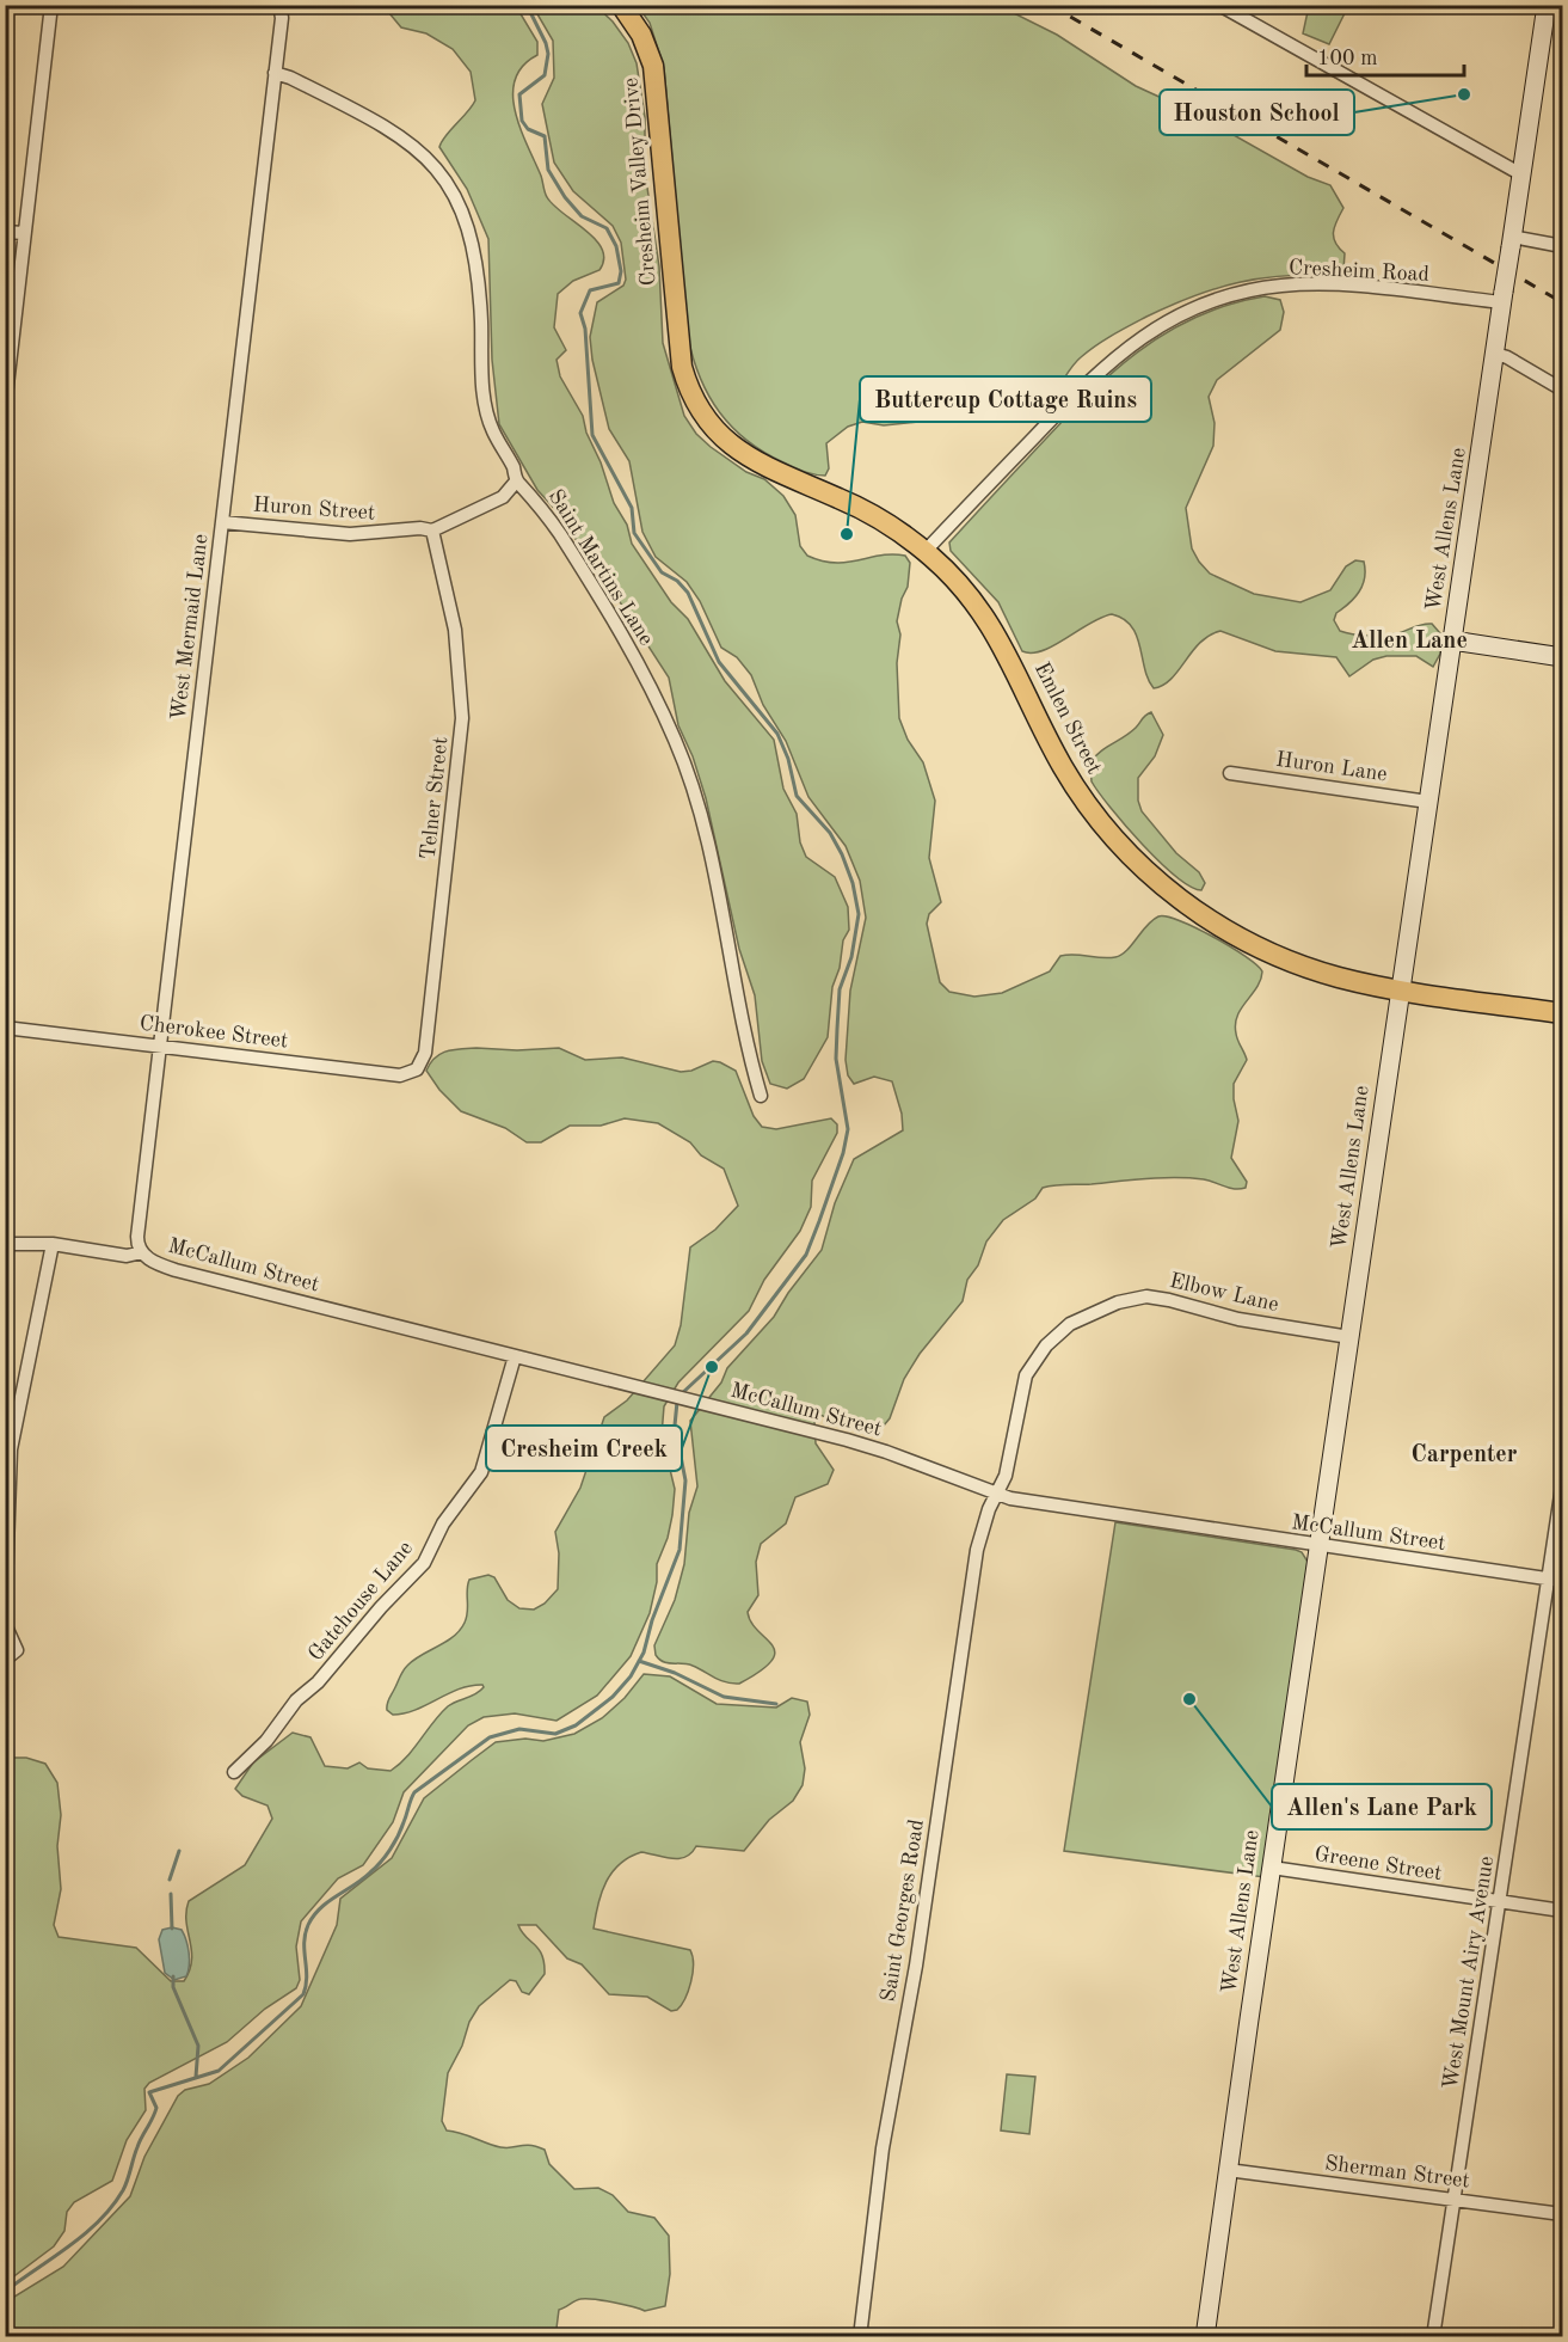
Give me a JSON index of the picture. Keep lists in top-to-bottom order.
{
  "streets": {
    "main road": ["Cresheim Valley Drive", "Emlen Street"],
    "street": [
      "Cresheim Road",
      "Huron Street",
      "West Allens Lane",
      "Saint Martins Lane",
      "West Mermaid Lane",
      "Huron Lane",
      "Telner Street",
      "Cherokee Street",
      "McCallum Street",
      "Elbow Lane",
      "Gatehouse Lane",
      "Greene Street",
      "Saint Georges Road",
      "West Mount Airy Avenue",
      "Sherman Street"
    ]
  },
  "crossings": [
    ["Cresheim Valley Drive", "Emlen Street"],
    ["Cresheim Road", "West Allens Lane"],
    ["Cresheim Road", "Emlen Street"],
    ["Huron Street", "Saint Martins Lane"],
    ["Huron Street", "West Mermaid Lane"],
    ["Huron Street", "Telner Street"],
    ["West Allens Lane", "Emlen Street"],
    ["West Allens Lane", "Huron Lane"],
    ["West Allens Lane", "McCallum Street"],
    ["West Allens Lane", "Elbow Lane"],
    ["West Allens Lane", "Greene Street"],
    ["West Allens Lane", "Sherman Street"],
    ["Saint Martins Lane", "West Mermaid Lane"],
    ["West Mermaid Lane", "Cherokee Street"],
    ["West Mermaid Lane", "McCallum Street"],
    ["Telner Street", "Cherokee Street"],
    ["McCallum Street", "Elbow Lane"],
    ["McCallum Street", "Gatehouse Lane"],
    ["McCallum Street", "Saint Georges Road"],
    ["McCallum Street", "West Mount Airy Avenue"],
    ["Elbow Lane", "Saint Georges Road"],
    ["Greene Street", "West Mount Airy Avenue"],
    ["West Mount Airy Avenue", "Sherman Street"]
  ],
  "districts": ["Allen Lane", "Carpenter"],
  "places": [
    "Houston School",
    "Buttercup Cottage Ruins",
    "Cresheim Creek",
    "Allen's Lane Park"
  ],
  "scale_bar": "100 m"
}
